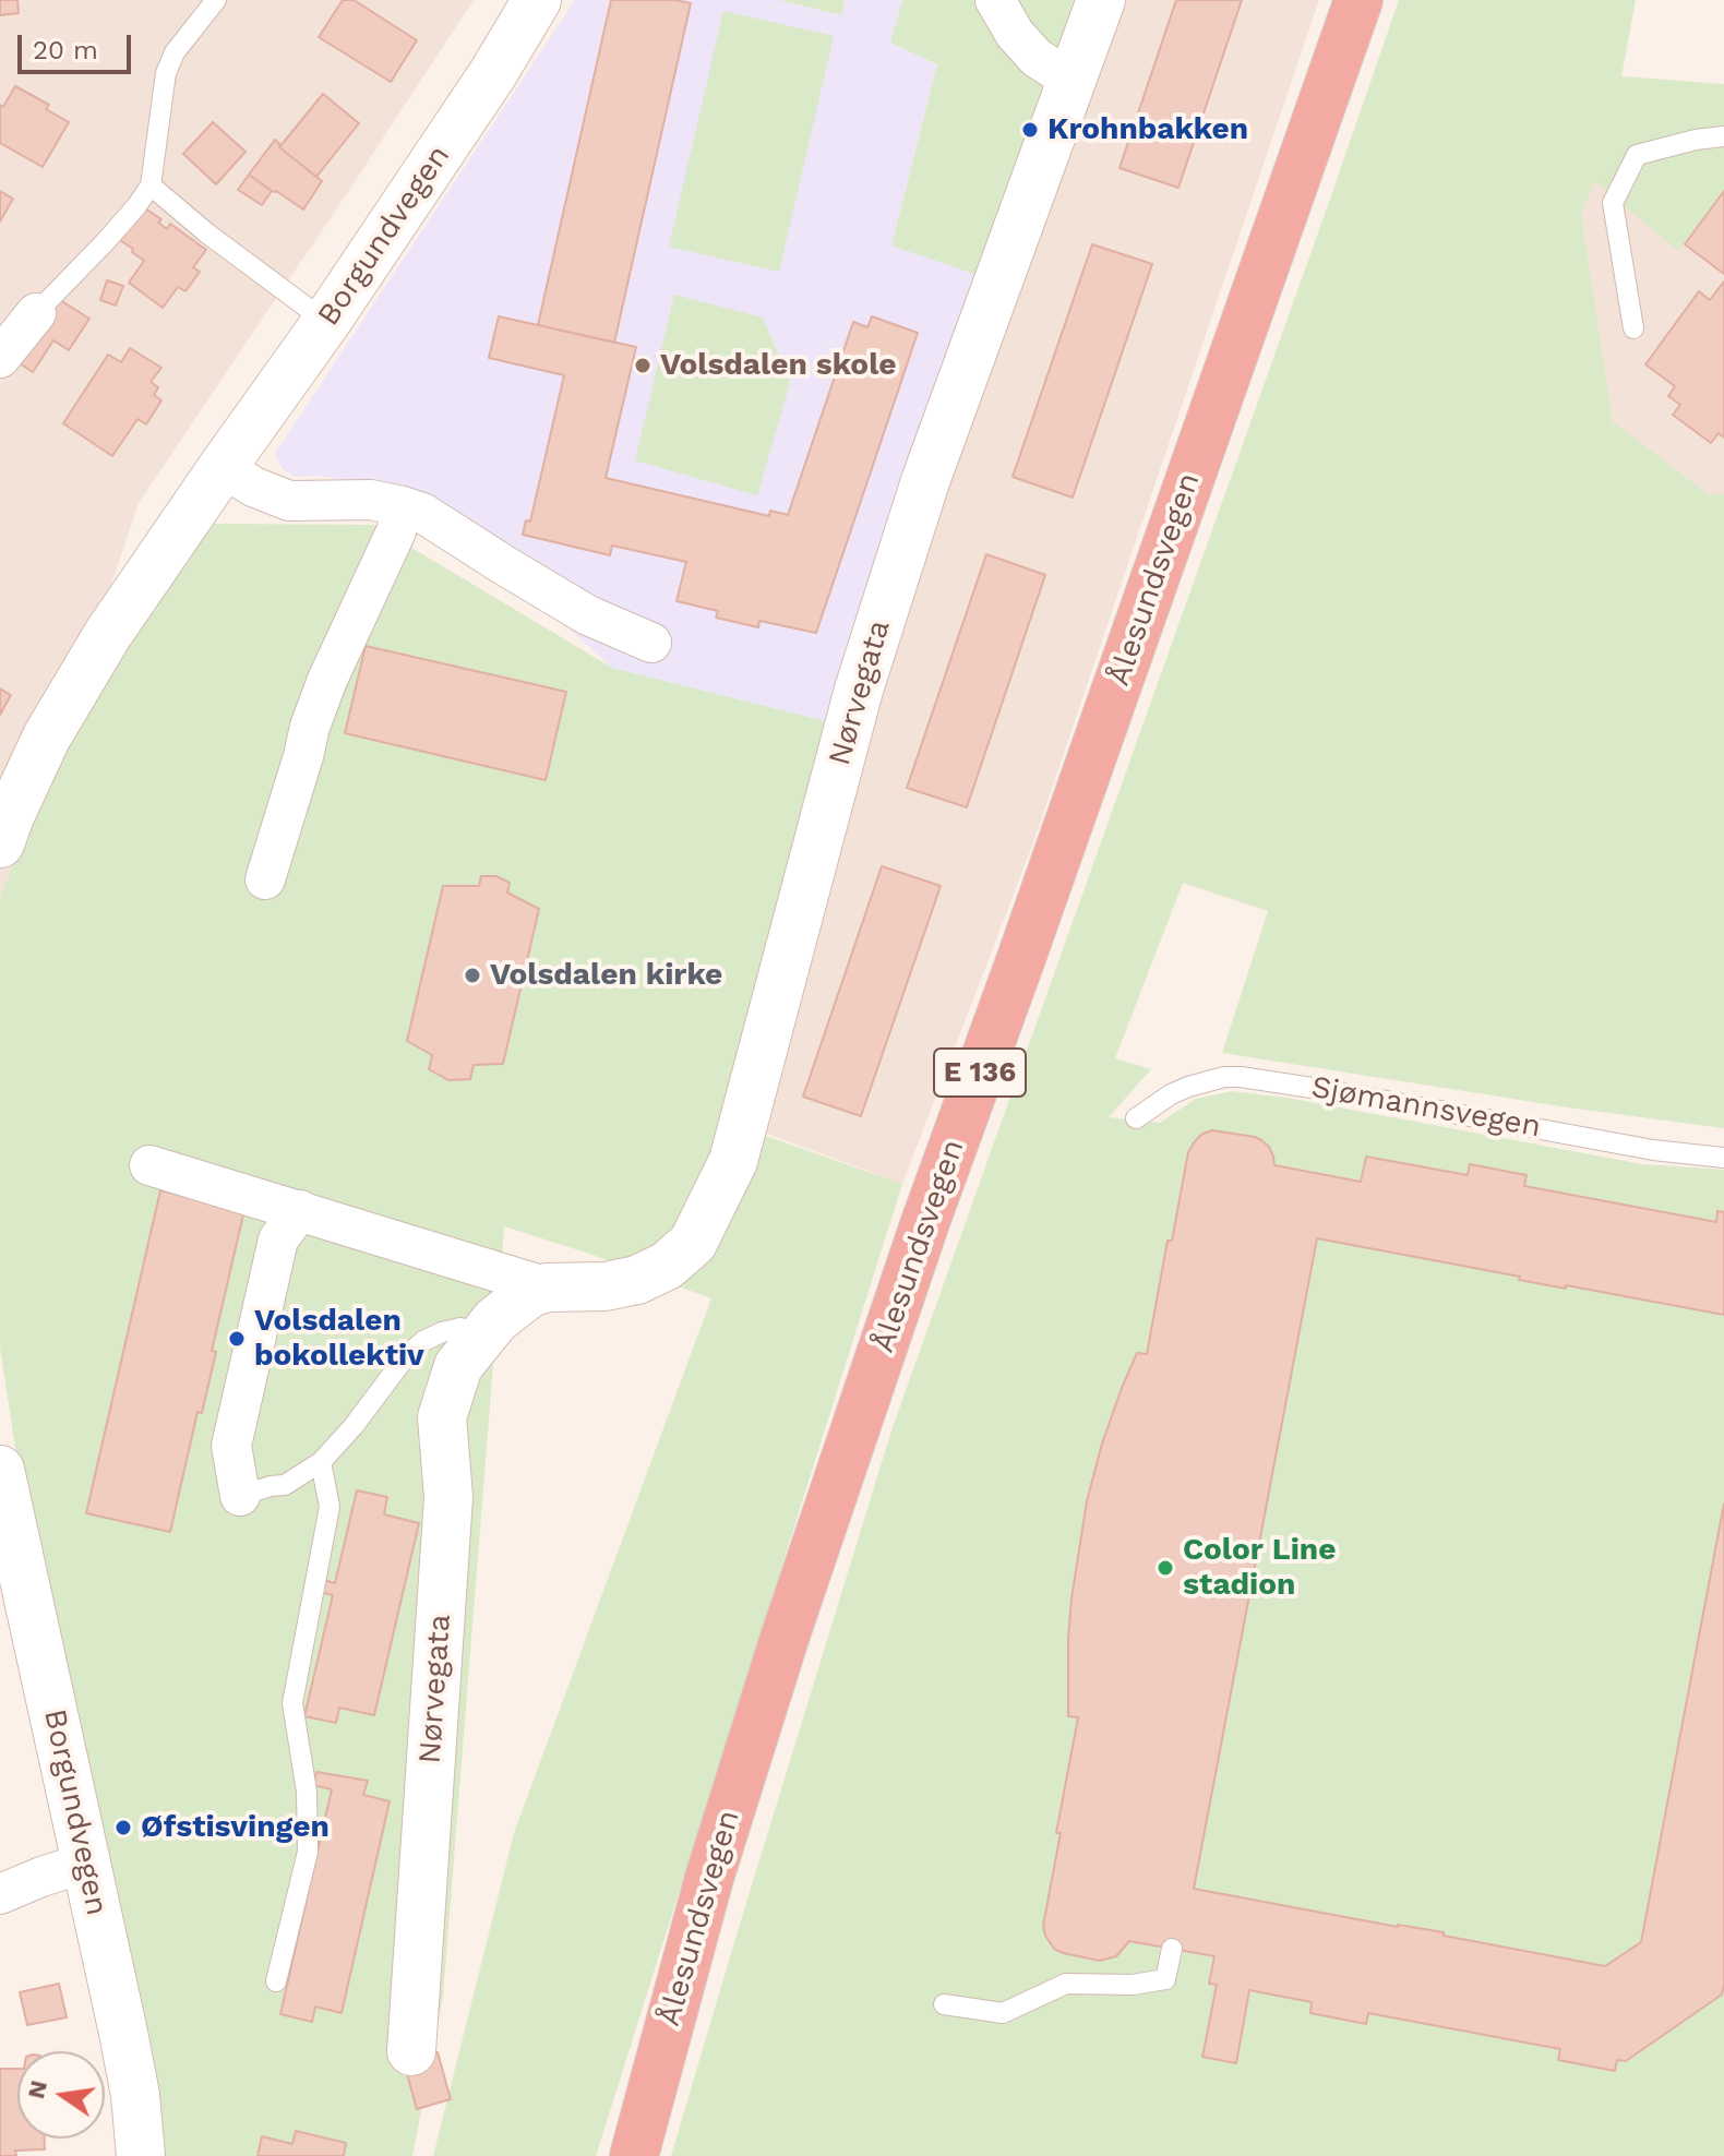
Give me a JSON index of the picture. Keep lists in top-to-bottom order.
{
  "streets": {
    "highway": ["Ålesundsvegen", "E 136"],
    "street": ["Borgundvegen", "Nørvegata"],
    "lane": ["Sjømannsvegen"]
  },
  "places": [
    "Krohnbakken",
    "Volsdalen skole",
    "Volsdalen kirke",
    "Volsdalen bokollektiv",
    "Color Line stadion",
    "Øfstisvingen"
  ],
  "scale_bar": "20 m",
  "north": "left"
}
